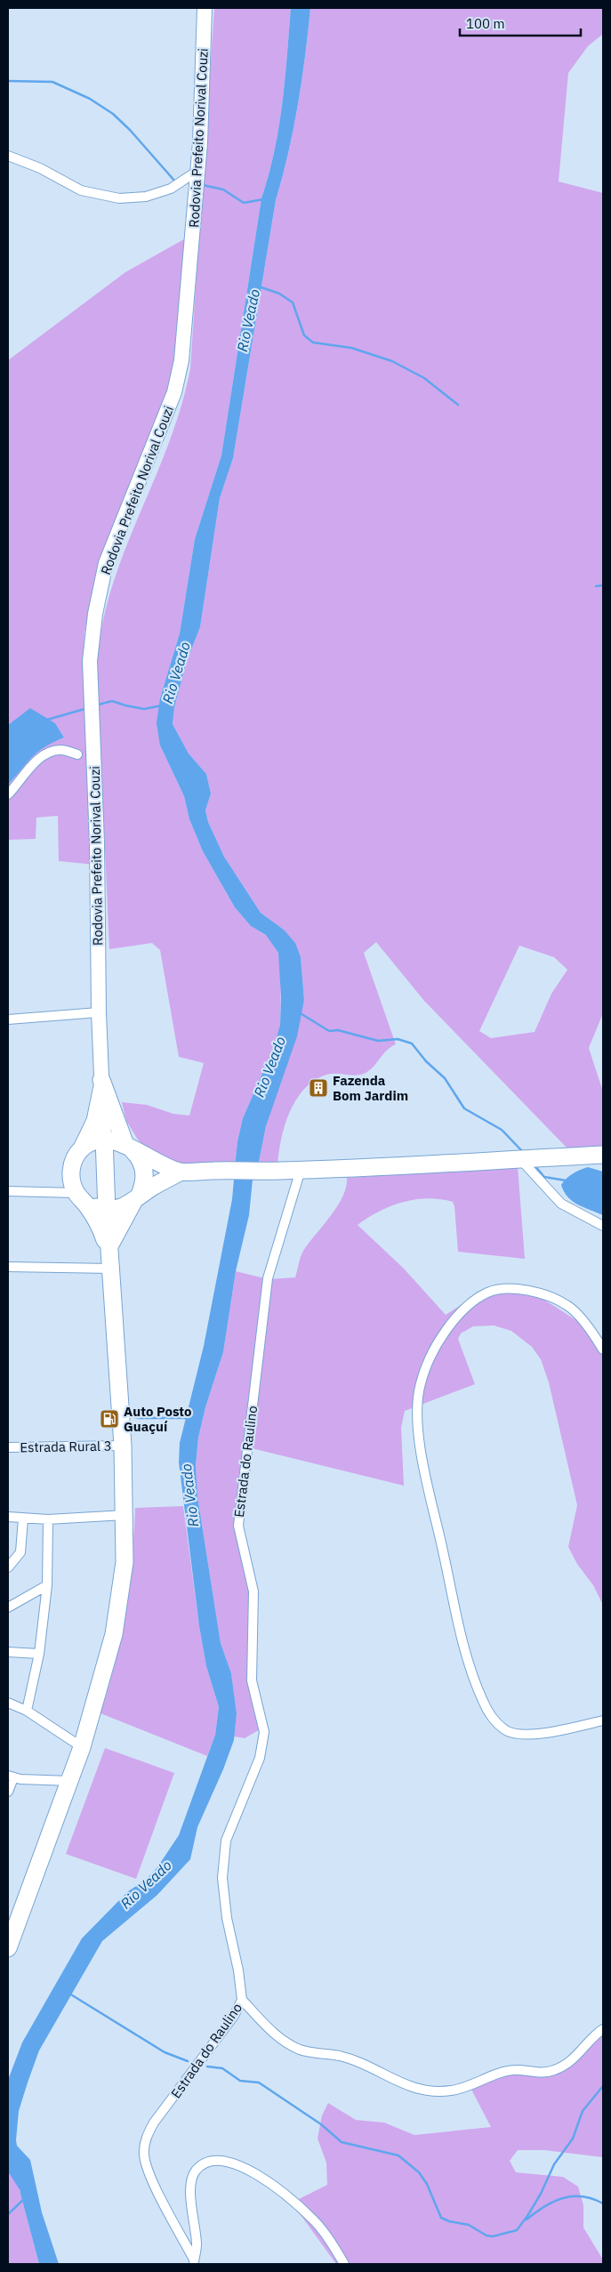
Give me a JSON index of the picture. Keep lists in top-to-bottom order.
{
  "streets": {
    "main road": ["Rodovia Prefeito Norival Couzi"],
    "street": ["Estrada Rural 3", "Estrada do Raulino"]
  },
  "water": ["Rio Veado"],
  "places": {
    "building": ["Fazenda Bom Jardim"],
    "fuel station": ["Auto Posto Guaçuí"]
  },
  "scale_bar": "100 m"
}
